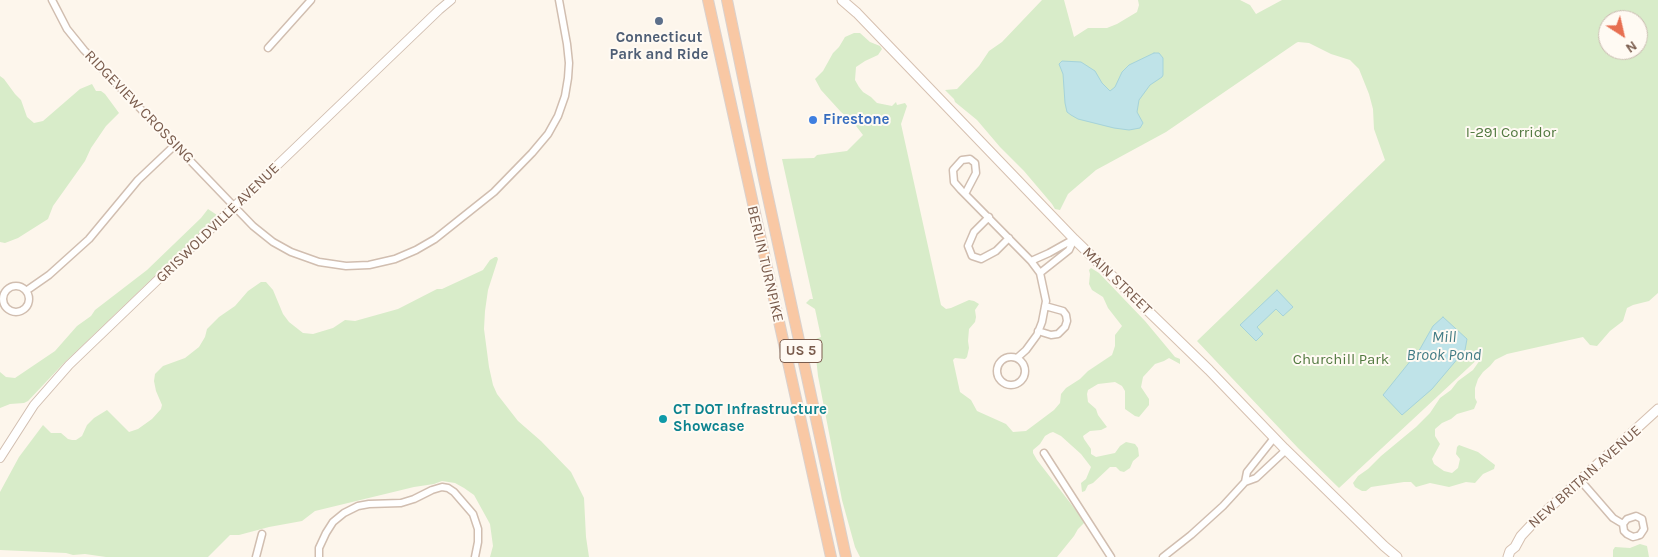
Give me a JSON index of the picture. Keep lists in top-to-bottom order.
{
  "streets": {
    "highway": ["BERLIN TURNPIKE", "US 5"],
    "main road": ["MAIN STREET", "NEW BRITAIN AVENUE"],
    "street": ["RIDGEVIEW CROSSING", "GRISWOLDVILLE AVENUE"]
  },
  "crossings": [
    ["RIDGEVIEW CROSSING", "GRISWOLDVILLE AVENUE"]
  ],
  "water": ["Mill Brook Pond"],
  "parks": ["I-291 Corridor", "Churchill Park"],
  "places": ["Connecticut Park and Ride", "Firestone", "CT DOT Infrastructure Showcase"],
  "north": "bottom right"
}
